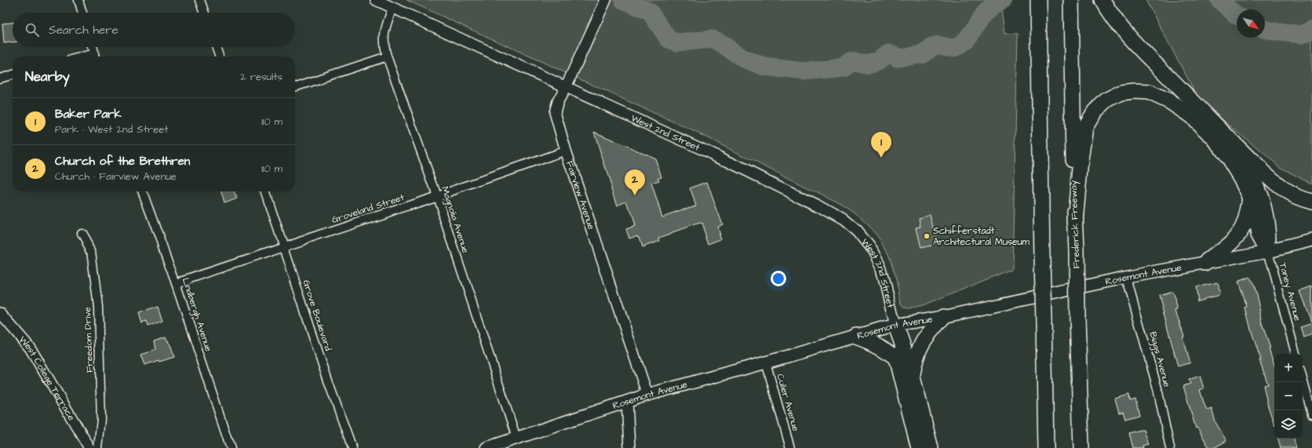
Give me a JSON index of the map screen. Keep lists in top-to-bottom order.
{
  "streets": {
    "highway": ["Frederick Freeway"],
    "main road": ["Rosemont Avenue"],
    "street": [
      "West 2nd Street",
      "Fairview Avenue",
      "Groveland Street",
      "Magnolia Avenue",
      "Taney Avenue",
      "Lindbergh Avenue",
      "Grove Boulevard",
      "Freedom Drive",
      "Biggs Avenue",
      "West College Terrace",
      "Culler Avenue"
    ]
  },
  "crossings": [
    ["West 2nd Street", "Fairview Avenue"],
    ["West 2nd Street", "Magnolia Avenue"],
    ["West 2nd Street", "Rosemont Avenue"],
    ["Fairview Avenue", "Groveland Street"],
    ["Fairview Avenue", "Rosemont Avenue"],
    ["Groveland Street", "Magnolia Avenue"],
    ["Groveland Street", "Lindbergh Avenue"],
    ["Groveland Street", "Grove Boulevard"],
    ["Magnolia Avenue", "Rosemont Avenue"],
    ["Rosemont Avenue", "Taney Avenue"],
    ["Rosemont Avenue", "Biggs Avenue"],
    ["Rosemont Avenue", "Culler Avenue"]
  ],
  "places": ["Schifferstadt Architectural Museum"],
  "north": "bottom right",
  "page": {
    "search": "Search here",
    "heading": ["Nearby", "2 results"],
    "list": [
      {
        "mark": "1",
        "name": "Baker Park",
        "note": "Park · West 2nd Street",
        "value": "110 m"
      },
      {
        "mark": "2",
        "name": "Church of the Brethren",
        "note": "Church · Fairview Avenue",
        "value": "110 m"
      }
    ],
    "pins": ["1", "2"],
    "map_buttons": ["+", "−"]
  }
}
